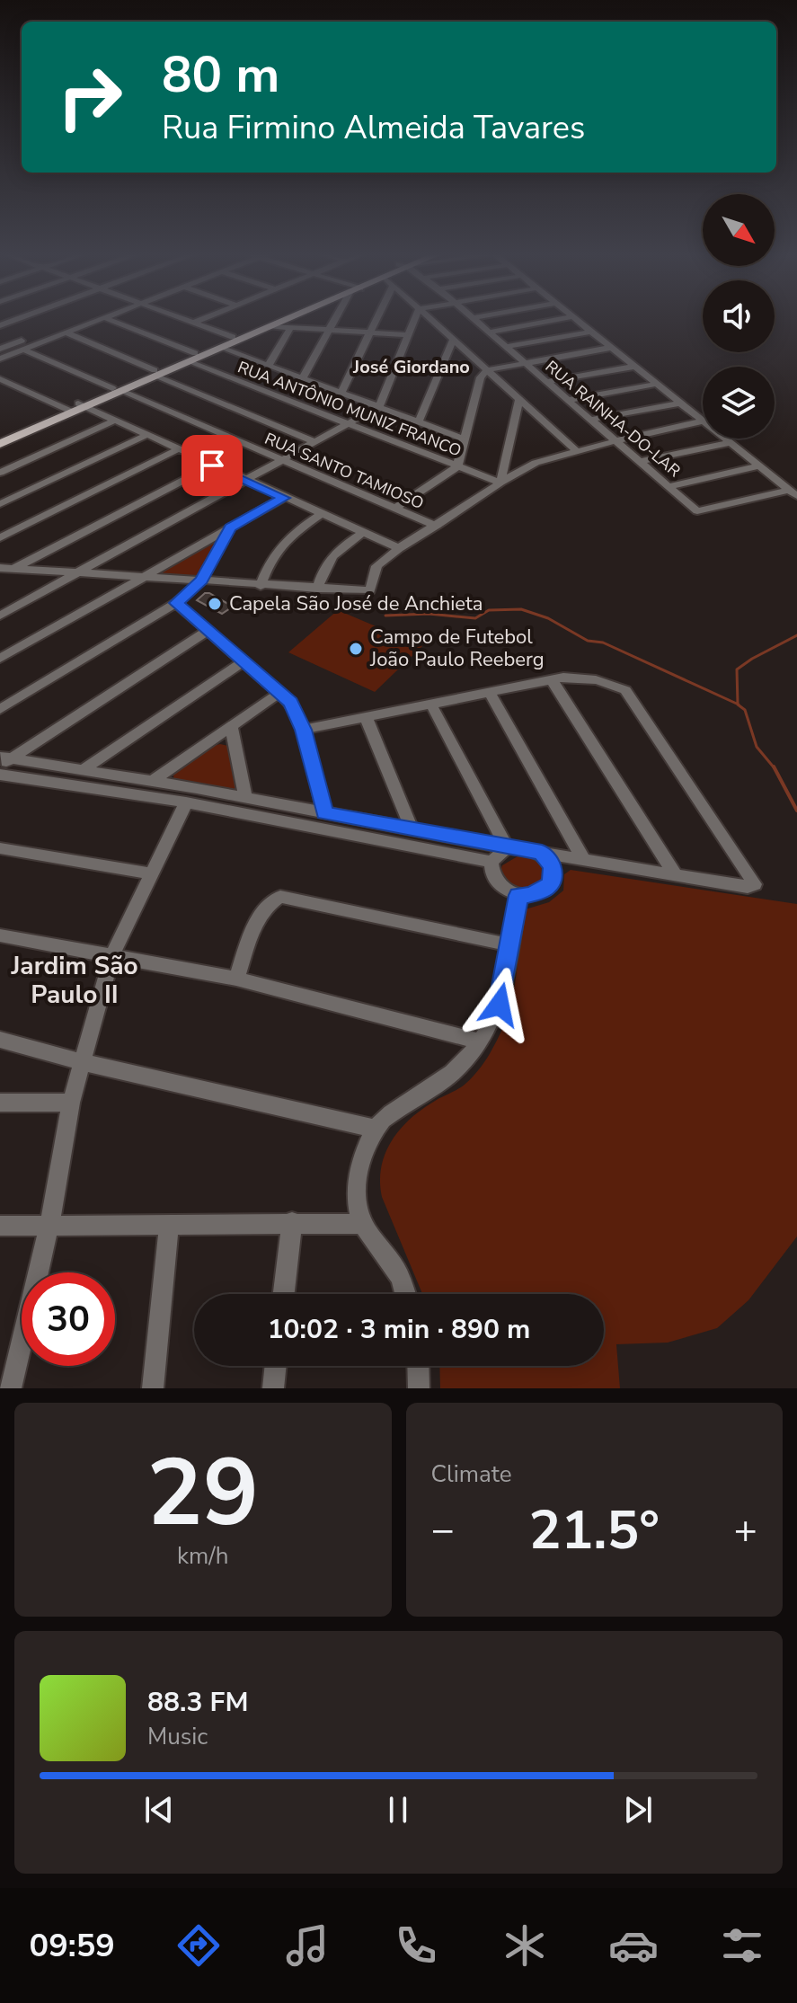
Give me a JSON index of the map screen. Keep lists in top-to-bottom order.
{
  "streets": {
    "street": ["RUA ANTÔNIO MUNIZ FRANCO", "RUA RAINHA-DO-LAR", "RUA SANTO TAMIOSO"]
  },
  "districts": ["José Giordano", "Jardim São Paulo II"],
  "places": ["Capela São José de Anchieta", "Campo de Futebol João Paulo Reeberg"],
  "north": "bottom right",
  "page": {
    "turn": ["80 m", "Rua Firmino Almeida Tavares"],
    "limit": "30",
    "trip": "10:02 · 3 min · 890 m",
    "tile": [
      ["29", "km/h"],
      "Climate"
    ],
    "heat": ["−", "21.5°", "+"],
    "song": ["88.3 FM", "Music"],
    "tabs": "09:59"
  }
}
